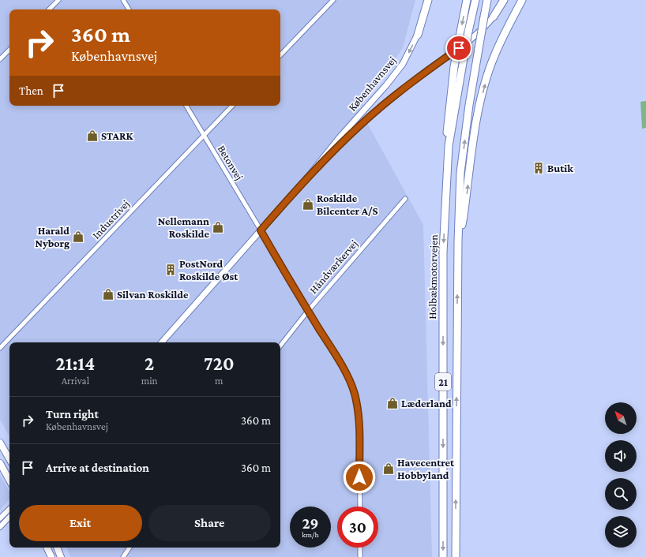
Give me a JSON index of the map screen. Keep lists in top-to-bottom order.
{
  "streets": {
    "highway": ["Holbækmotorvejen", "21"],
    "main road": ["Københavnsvej"],
    "street": ["Betonvej", "Industrivej", "Håndværkervej"]
  },
  "crossings": [
    ["Københavnsvej", "Betonvej"],
    ["Betonvej", "Industrivej"],
    ["Betonvej", "Håndværkervej"]
  ],
  "places": {
    "shop": [
      "STARK",
      "Roskilde Bilcenter A/S",
      "Nellemann Roskilde",
      "Harald Nyborg",
      "Silvan Roskilde",
      "Læderland",
      "Havecentret Hobbyland"
    ],
    "building": ["Butik", "PostNord Roskilde Øst"]
  },
  "north": "top left",
  "page": {
    "turn": ["360 m", "Københavnsvej"],
    "then": "Then",
    "eta": [
      "21:14",
      "Arrival",
      "2",
      "min",
      "720",
      "m"
    ],
    "list": [
      {
        "name": "Turn right",
        "note": "Københavnsvej",
        "value": "360 m"
      },
      {
        "name": "Arrive at destination",
        "value": "360 m"
      }
    ],
    "buttons": ["Exit", "Share"],
    "speed": "29 km/h",
    "limit": "30"
  }
}
